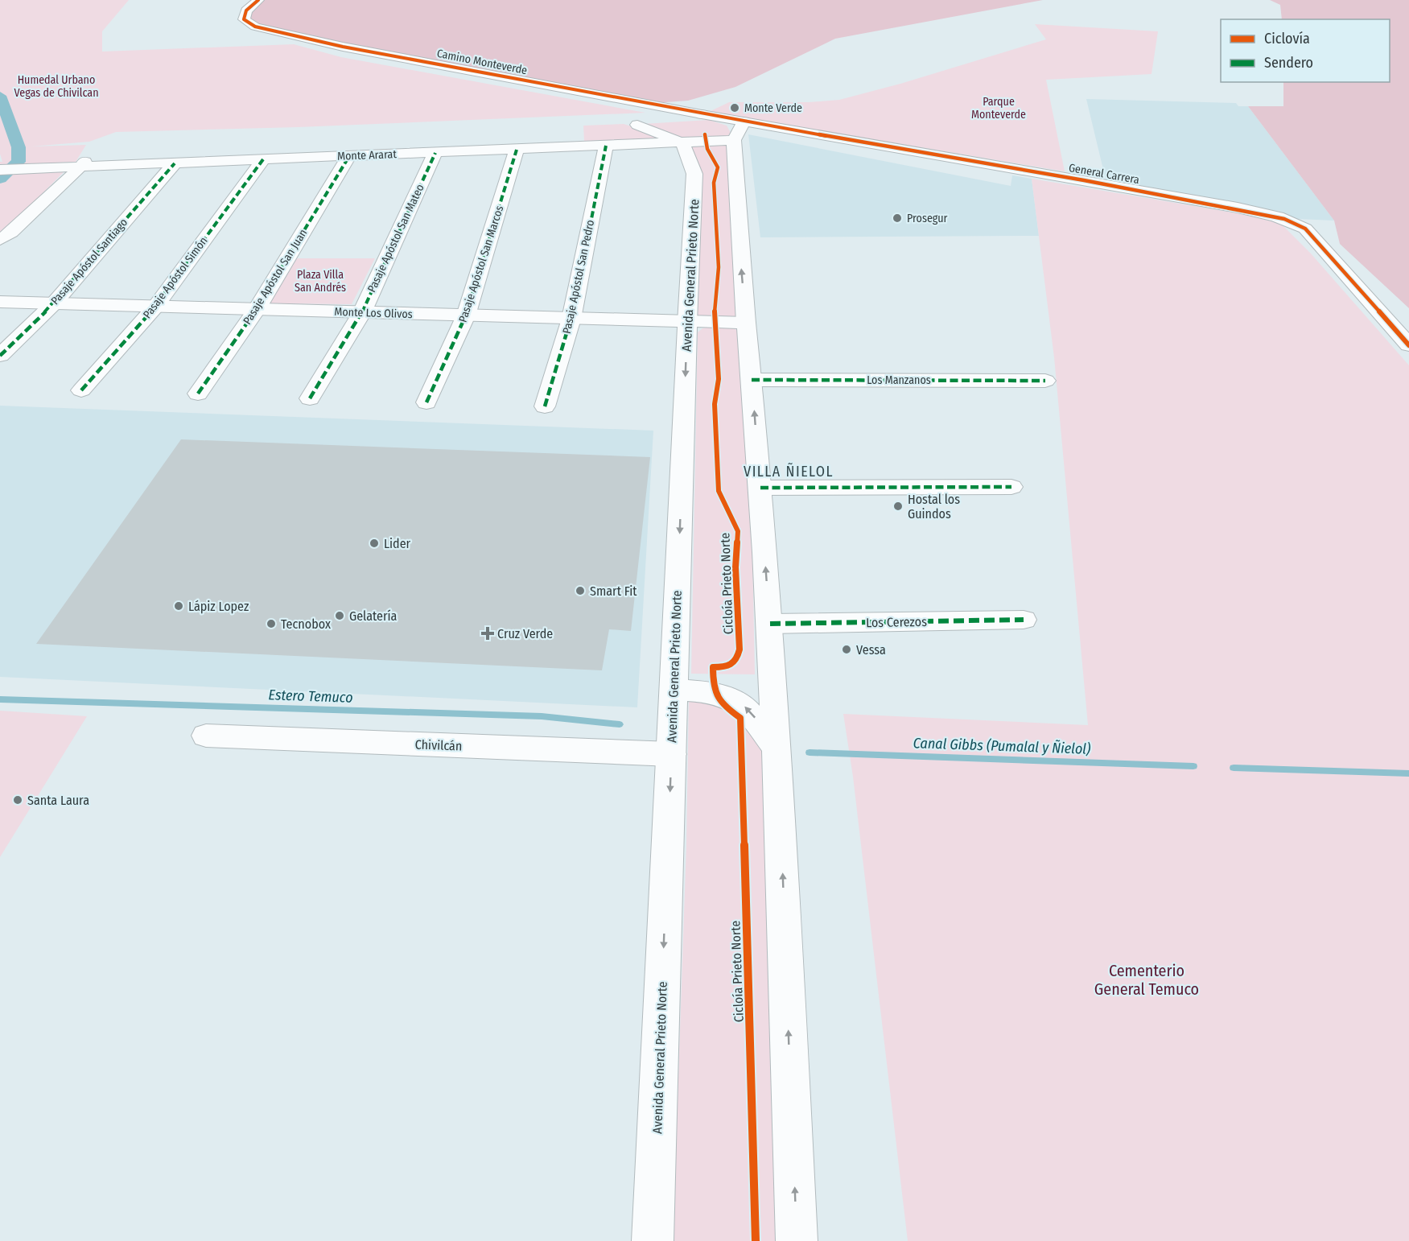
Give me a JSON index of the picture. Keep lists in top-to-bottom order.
{
  "streets": {
    "street": [
      "Camino Monteverde",
      "Monte Ararat",
      "General Carrera",
      "Pasaje Apóstol San Mateo",
      "Pasaje Apóstol Santiago",
      "Pasaje Apóstol San Marcos",
      "Avenida General Prieto Norte",
      "Pasaje Apóstol San Juan",
      "Pasaje Apóstol San Pedro",
      "Pasaje Apóstol Simón",
      "Monte Los Olivos",
      "Los Manzanos",
      "Los Cerezos",
      "Chivilcán"
    ],
    "cycle path": ["Cicloía Prieto Norte"]
  },
  "crossings": [
    ["Camino Monteverde", "General Carrera"],
    ["Monte Ararat", "Pasaje Apóstol San Mateo"],
    ["Monte Ararat", "Pasaje Apóstol Santiago"],
    ["Monte Ararat", "Pasaje Apóstol San Marcos"],
    ["Monte Ararat", "Avenida General Prieto Norte"],
    ["Monte Ararat", "Pasaje Apóstol San Juan"],
    ["Monte Ararat", "Pasaje Apóstol San Pedro"],
    ["Monte Ararat", "Pasaje Apóstol Simón"],
    ["Pasaje Apóstol San Mateo", "Monte Los Olivos"],
    ["Pasaje Apóstol Santiago", "Monte Los Olivos"],
    ["Pasaje Apóstol San Marcos", "Monte Los Olivos"],
    ["Avenida General Prieto Norte", "Monte Los Olivos"],
    ["Avenida General Prieto Norte", "Chivilcán"],
    ["Pasaje Apóstol San Juan", "Monte Los Olivos"],
    ["Pasaje Apóstol San Pedro", "Monte Los Olivos"],
    ["Pasaje Apóstol Simón", "Monte Los Olivos"]
  ],
  "districts": ["VILLA ÑIELOL"],
  "water": ["Estero Temuco", "Canal Gibbs (Pumalal y Ñielol)"],
  "parks": [
    "Humedal Urbano Vegas de Chivilcan",
    "Parque Monteverde",
    "Plaza Villa San Andrés",
    "Cementerio General Temuco"
  ],
  "places": {
    "other": [
      "Monte Verde",
      "Prosegur",
      "Hostal los Guindos",
      "Lider",
      "Smart Fit",
      "Lápiz Lopez",
      "Gelatería",
      "Tecnobox",
      "Vessa",
      "Santa Laura"
    ],
    "health": ["Cruz Verde"]
  },
  "legend": ["Ciclovía", "Sendero"]
}
